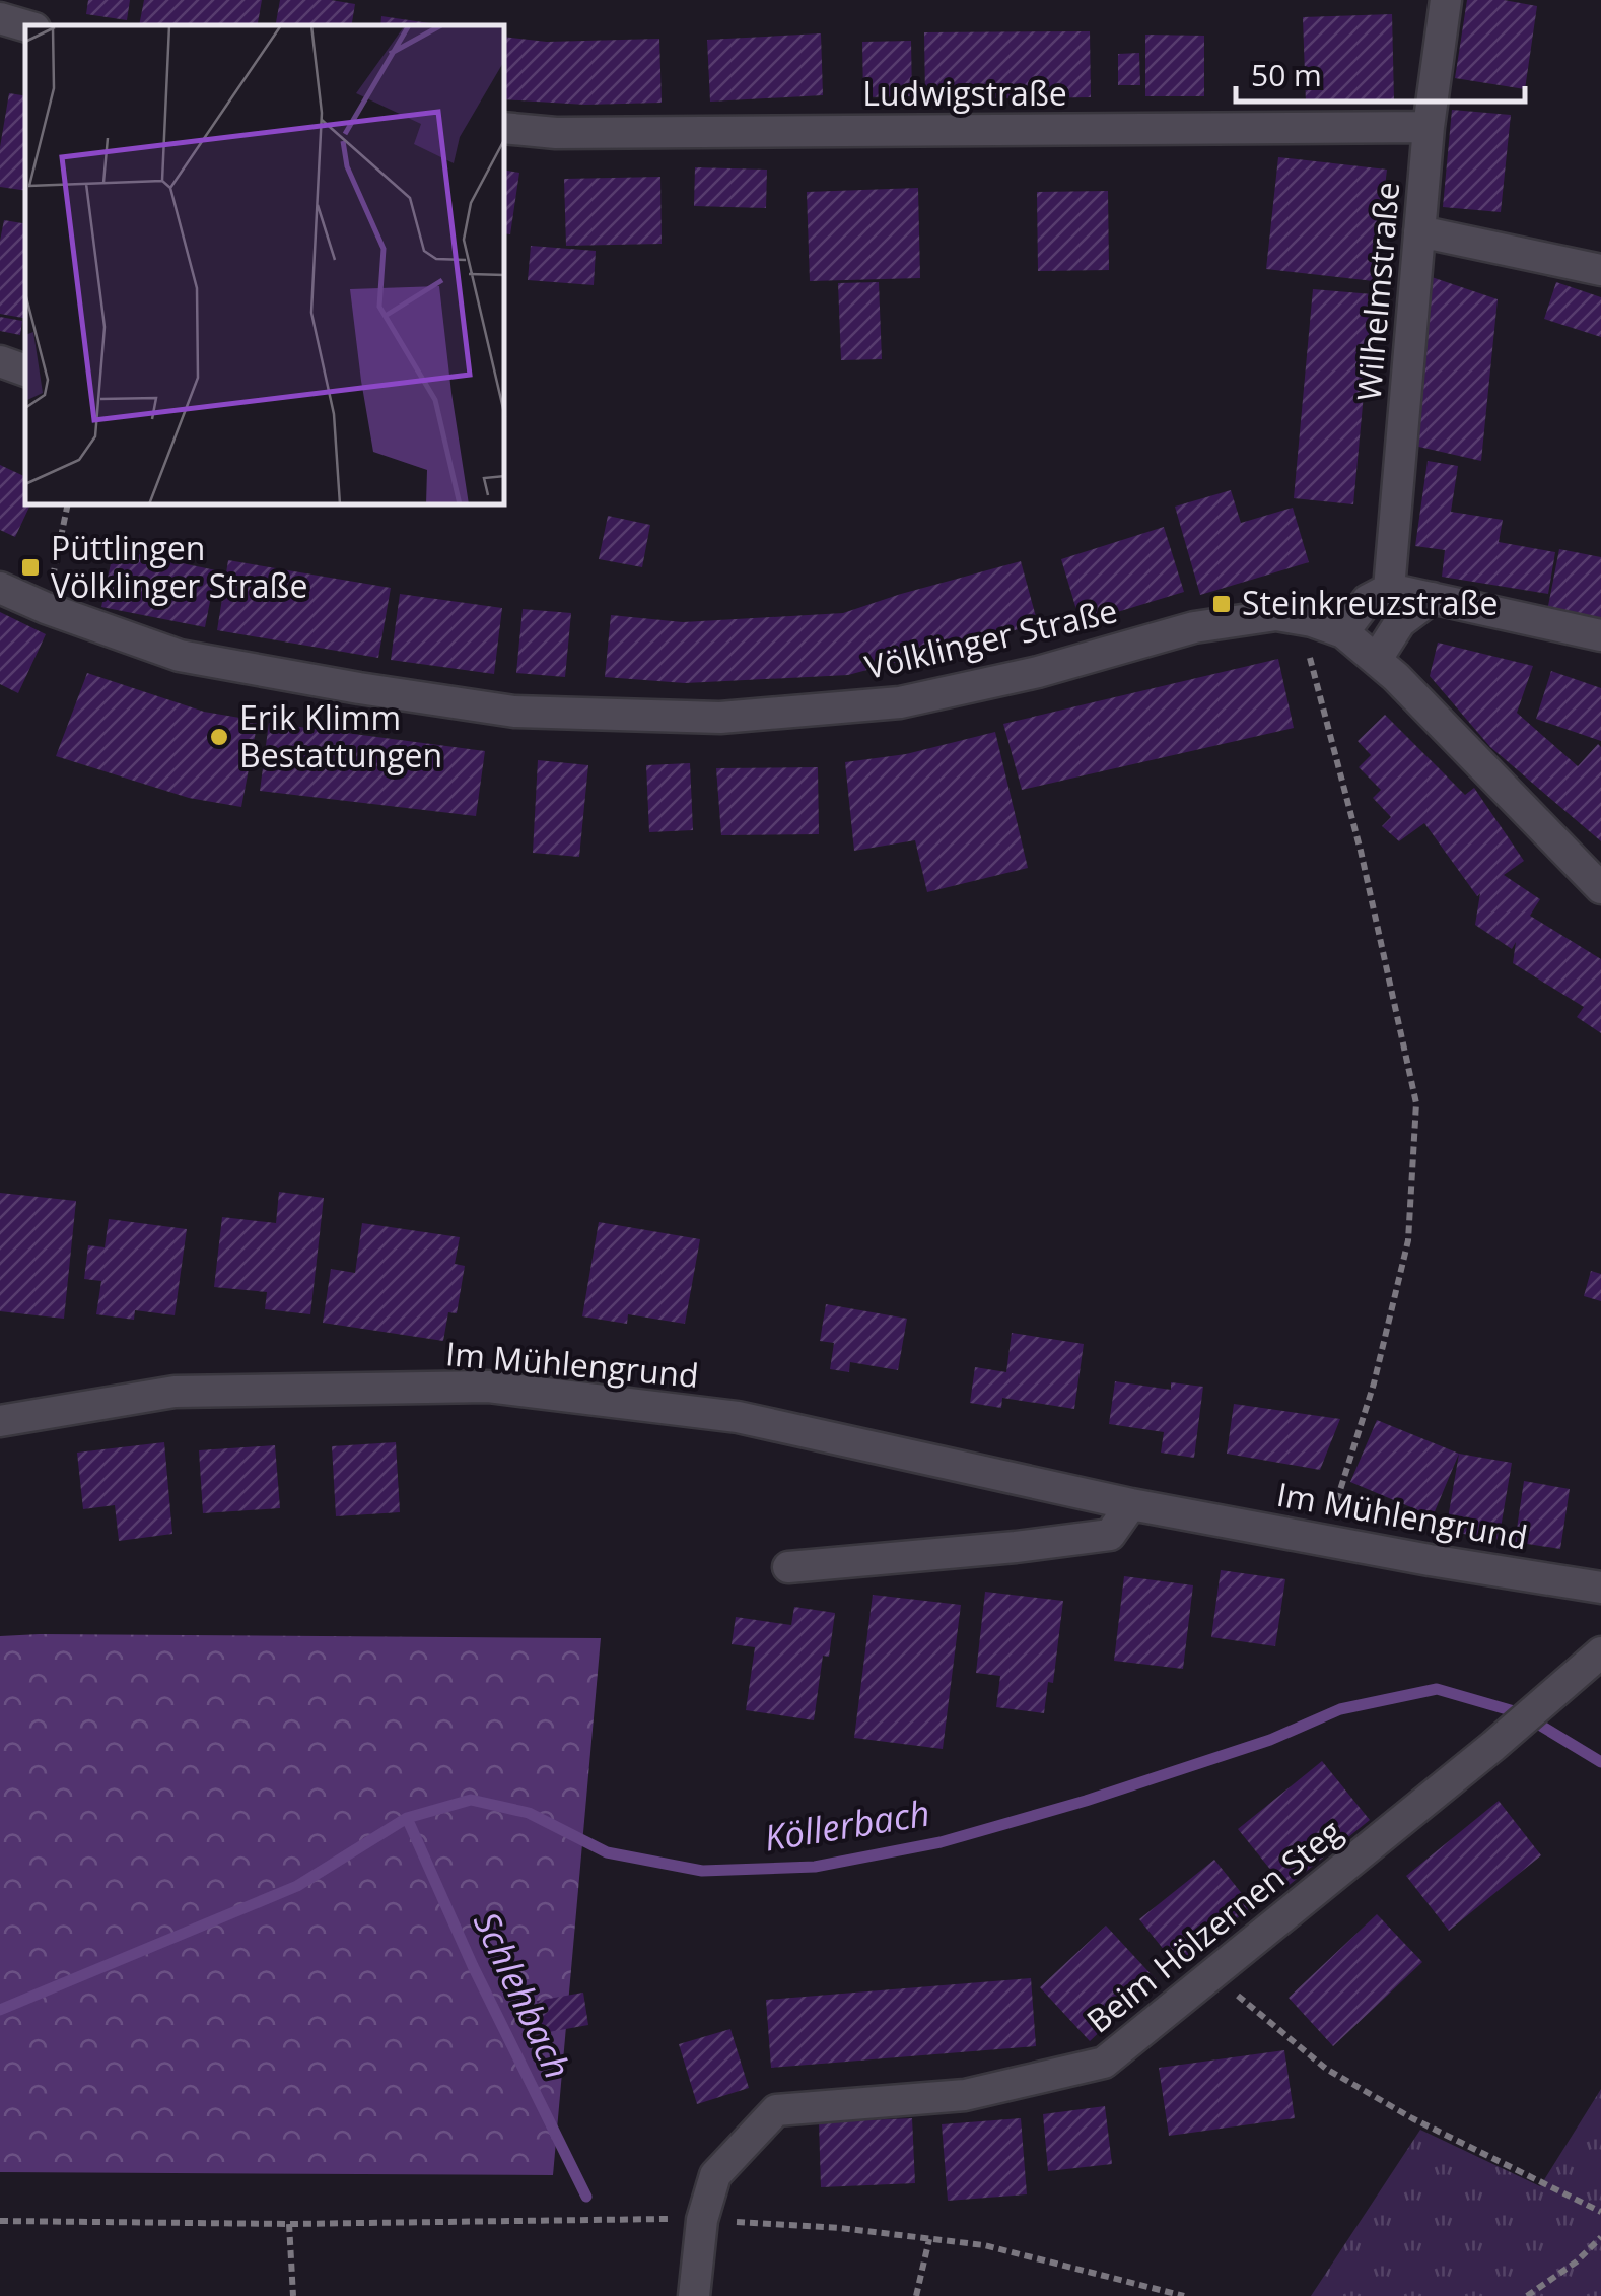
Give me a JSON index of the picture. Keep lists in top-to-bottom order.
{
  "streets": {
    "street": [
      "Ludwigstraße",
      "Wilhelmstraße",
      "Völklinger Straße",
      "Im Mühlengrund",
      "Beim Hölzernen Steg"
    ]
  },
  "crossings": [
    ["Ludwigstraße", "Wilhelmstraße"]
  ],
  "water": ["Köllerbach", "Schlehbach"],
  "places": {
    "transit": ["Püttlingen Völklinger Straße", "Steinkreuzstraße"],
    "other": ["Erik Klimm Bestattungen"]
  },
  "scale_bar": "50 m"
}
